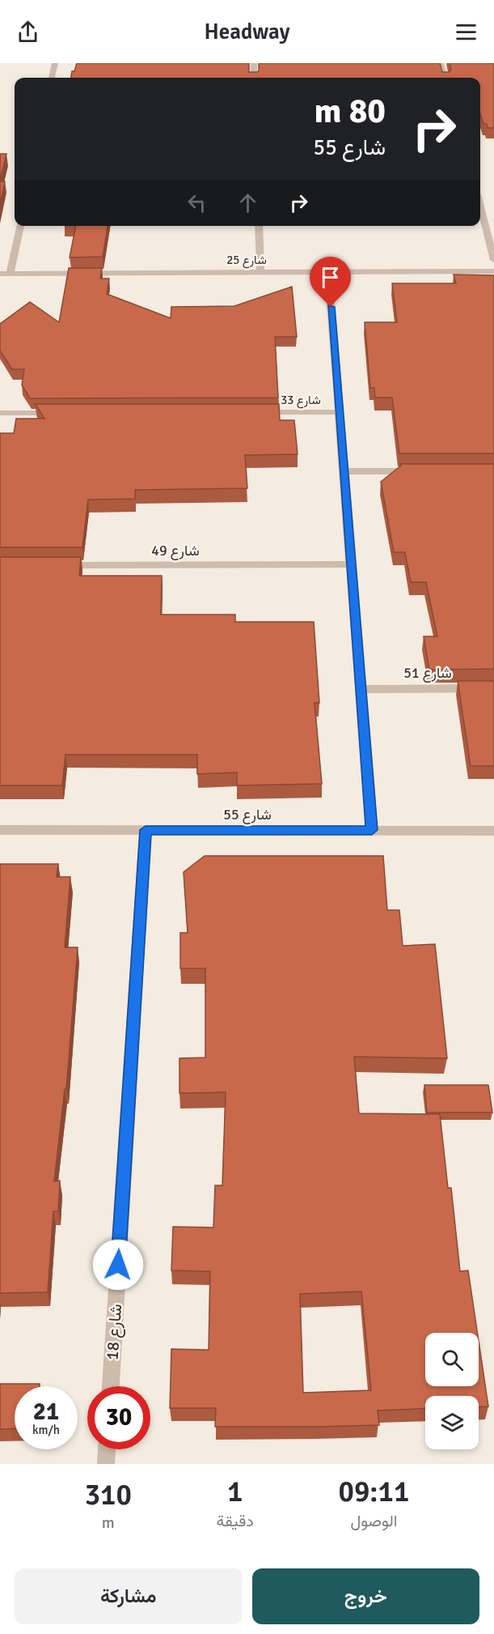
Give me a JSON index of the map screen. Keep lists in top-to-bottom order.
{
  "streets": {
    "street": [
      "شارع 25",
      "شارع 33",
      "شارع 49",
      "شارع 51",
      "شارع 55",
      "شارع 18"
    ]
  },
  "crossings": [
    ["شارع 55", "شارع 18"]
  ],
  "page": {
    "header": "Headway",
    "turn": ["80 m", "شارع 55"],
    "speed": "21 km/h",
    "limit": "30",
    "eta": [
      "09:11",
      "الوصول",
      "1",
      "دقيقة",
      "310",
      "m"
    ],
    "buttons": ["خروج", "مشاركة"]
  }
}
